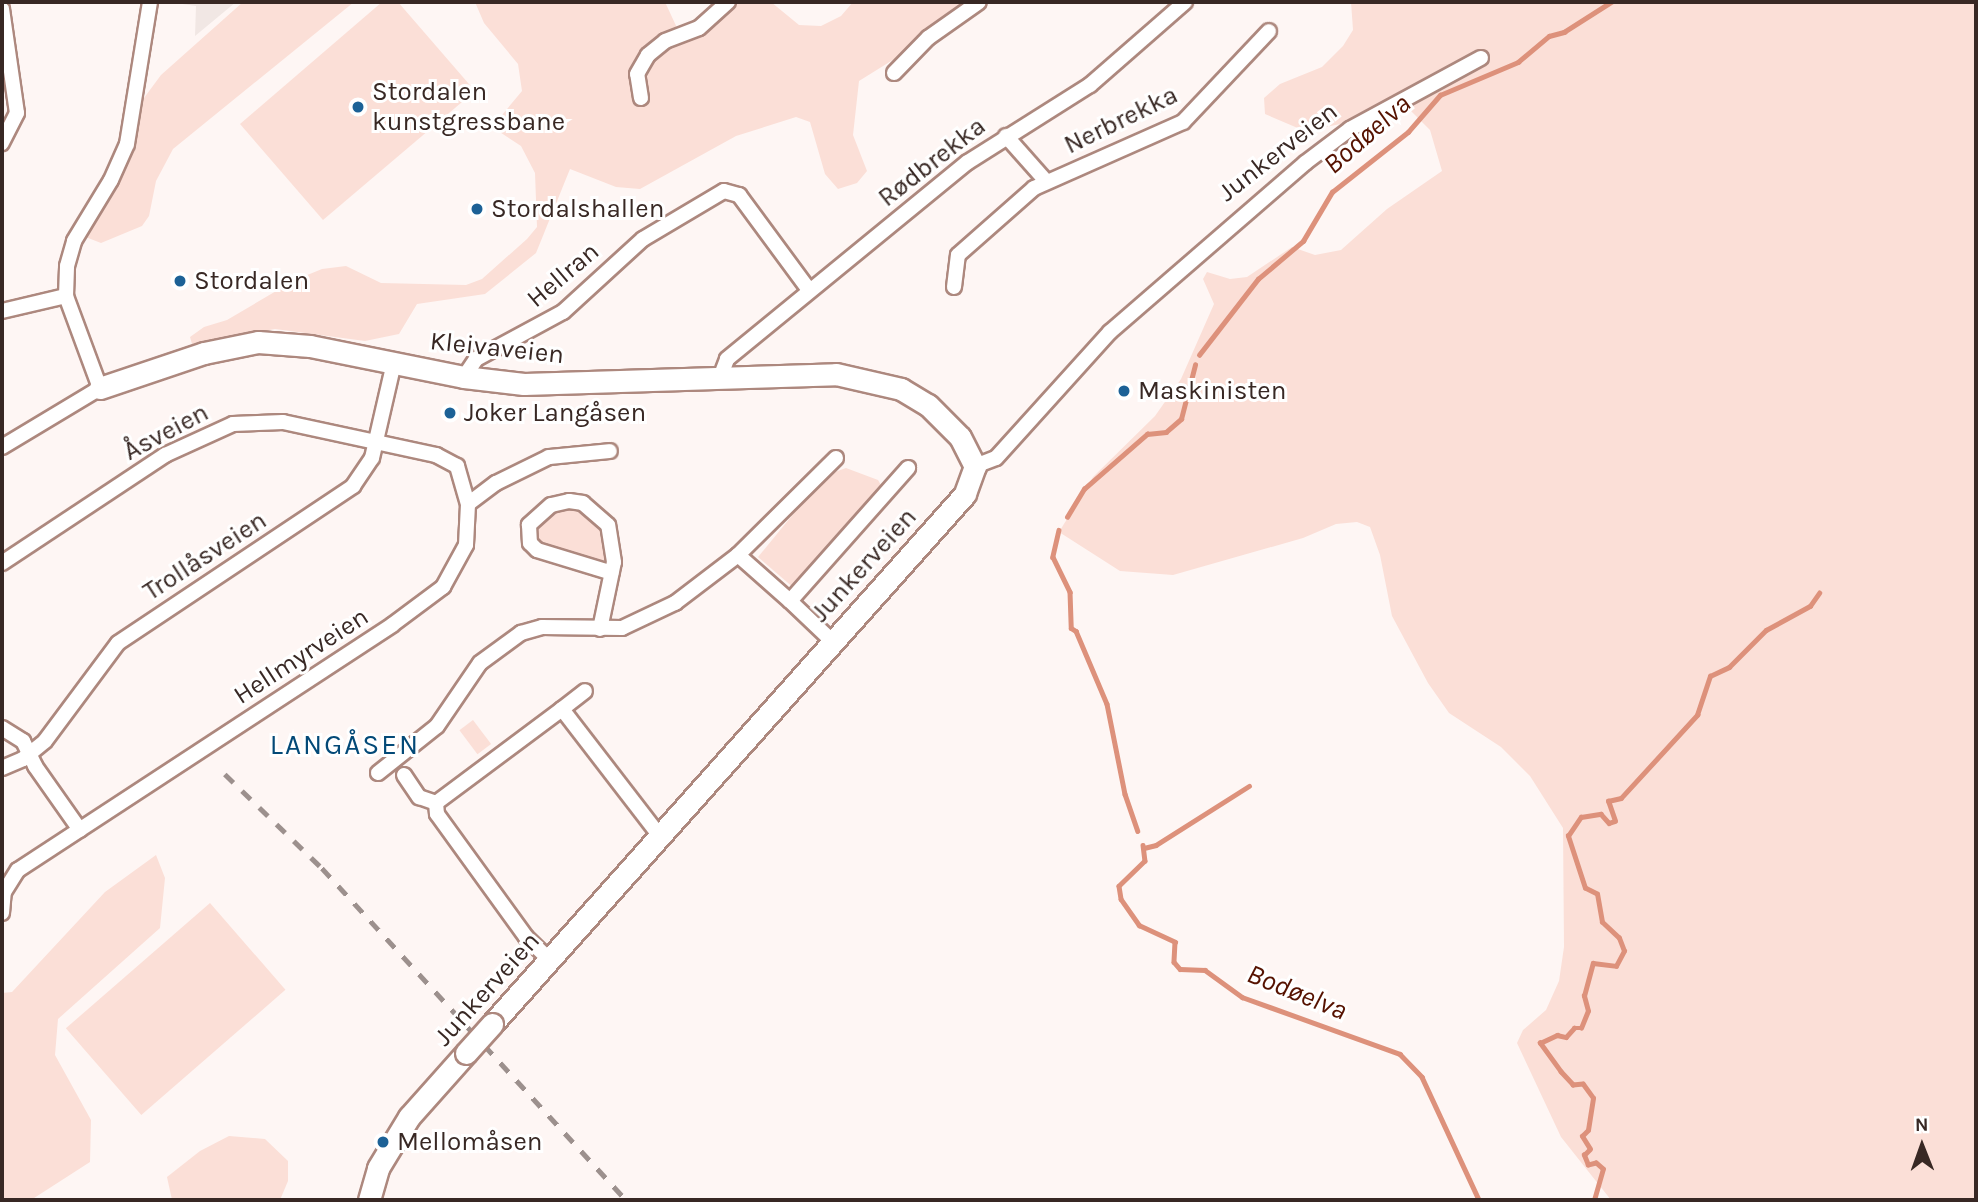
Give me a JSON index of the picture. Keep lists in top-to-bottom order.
{
  "streets": {
    "street": [
      "Nerbrekka",
      "Junkerveien",
      "Rødbrekka",
      "Hellran",
      "Kleivaveien",
      "Åsveien",
      "Trollåsveien",
      "Hellmyrveien"
    ]
  },
  "crossings": [
    ["Nerbrekka", "Rødbrekka"],
    ["Junkerveien", "Kleivaveien"],
    ["Rødbrekka", "Hellran"],
    ["Rødbrekka", "Kleivaveien"],
    ["Hellran", "Kleivaveien"],
    ["Kleivaveien", "Trollåsveien"],
    ["Åsveien", "Trollåsveien"],
    ["Åsveien", "Hellmyrveien"]
  ],
  "districts": ["LANGÅSEN"],
  "water": ["Bodøelva"],
  "places": [
    "Stordalen kunstgressbane",
    "Stordalshallen",
    "Stordalen",
    "Maskinisten",
    "Joker Langåsen",
    "Mellomåsen"
  ],
  "north": "top"
}
